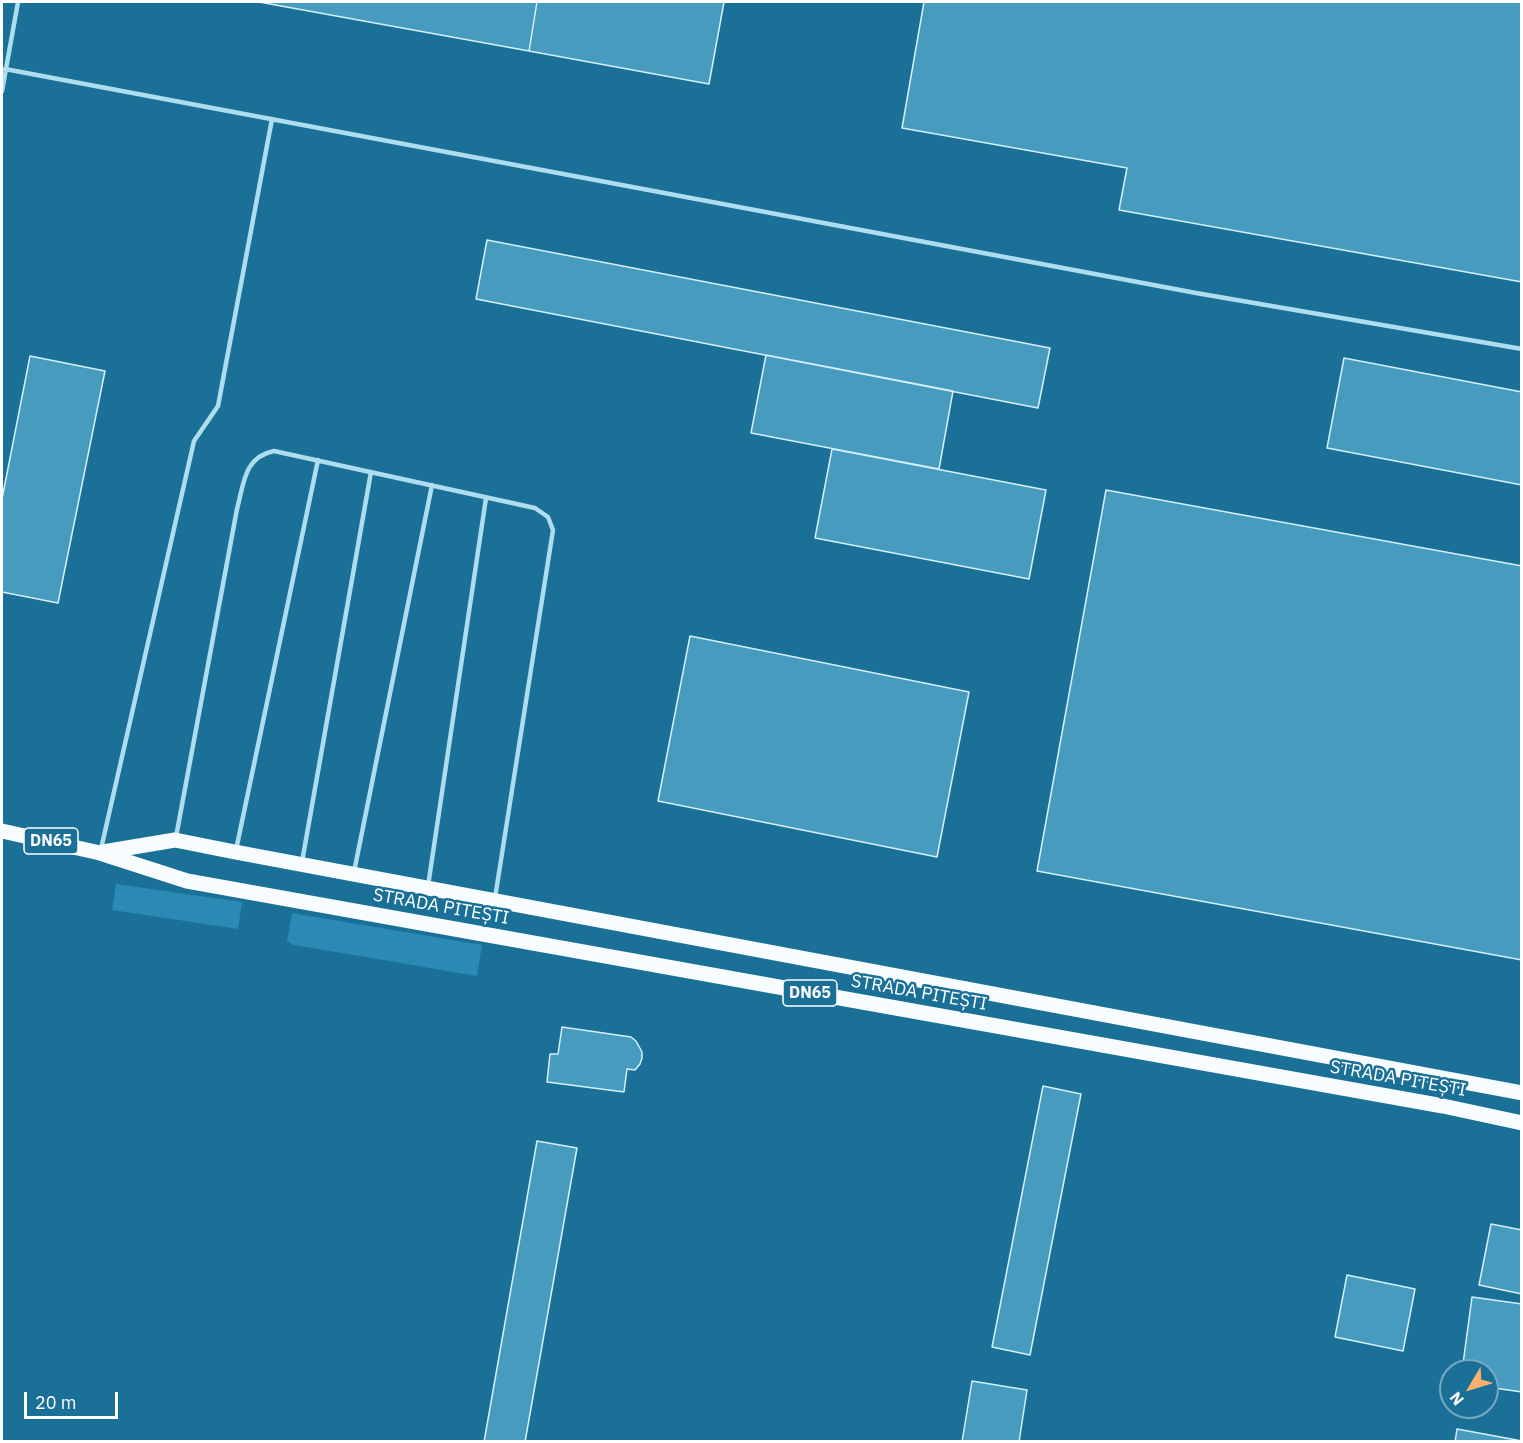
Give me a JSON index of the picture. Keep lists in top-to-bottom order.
{
  "streets": {
    "main road": ["DN65", "STRADA PITEȘTI"]
  },
  "scale_bar": "20 m",
  "north": "bottom left"
}
